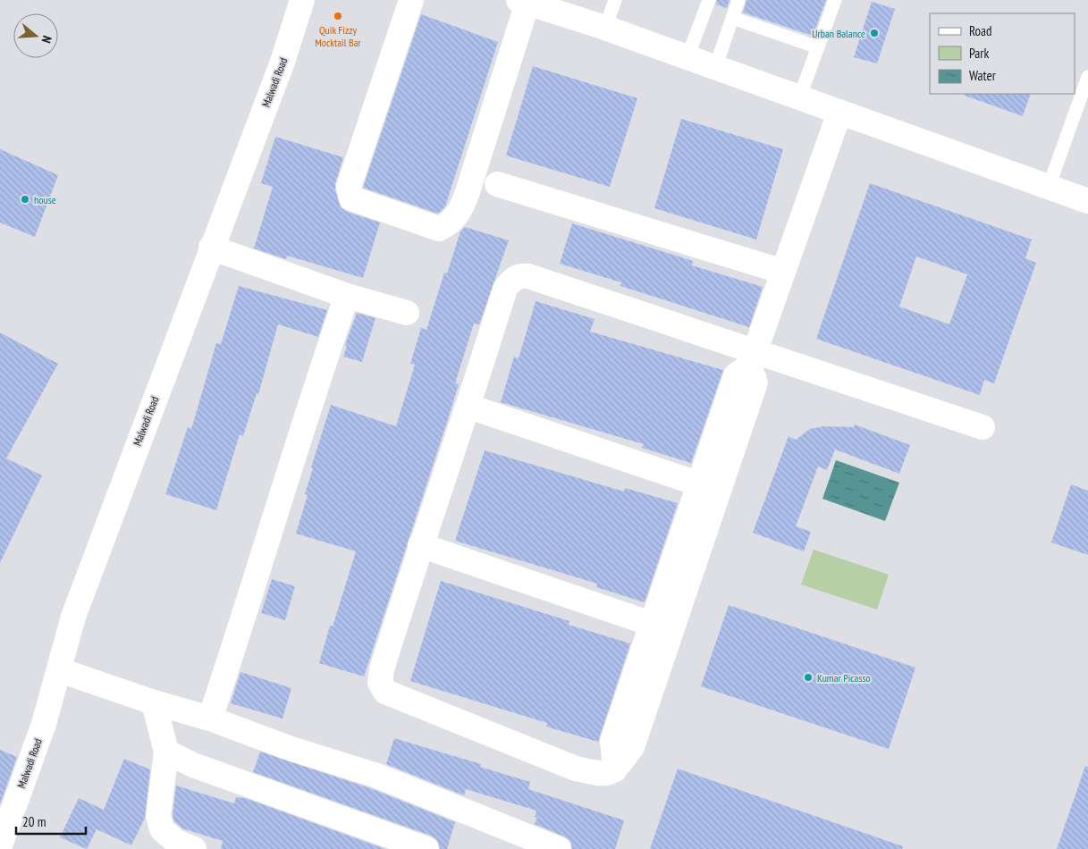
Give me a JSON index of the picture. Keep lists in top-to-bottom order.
{
  "streets": {
    "street": ["Malwadi Road"]
  },
  "places": [
    "Quik Fizzy Mocktail Bar",
    "Urban Balance",
    "house",
    "Kumar Picasso"
  ],
  "legend": ["Road", "Park", "Water"],
  "scale_bar": "20 m",
  "north": "right"
}
